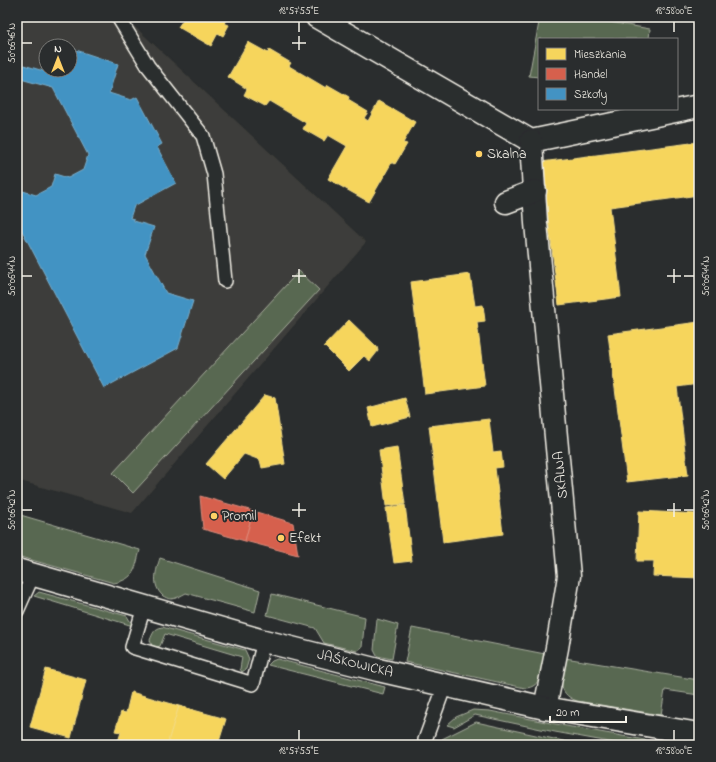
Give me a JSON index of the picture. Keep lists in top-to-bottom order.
{
  "streets": {
    "street": ["SKALNA", "JAŚKOWICKA"]
  },
  "crossings": [
    ["SKALNA", "JAŚKOWICKA"]
  ],
  "places": ["Skalna", "Promil", "Efekt"],
  "legend": ["Mieszkania", "Handel", "Szkoły"],
  "scale_bar": "20 m",
  "north": "top",
  "coordinates": [
    "18°57'55\"E",
    "18°58'00\"E",
    "50°06'46\"N",
    "50°06'44\"N",
    "50°06'42\"N"
  ]
}
